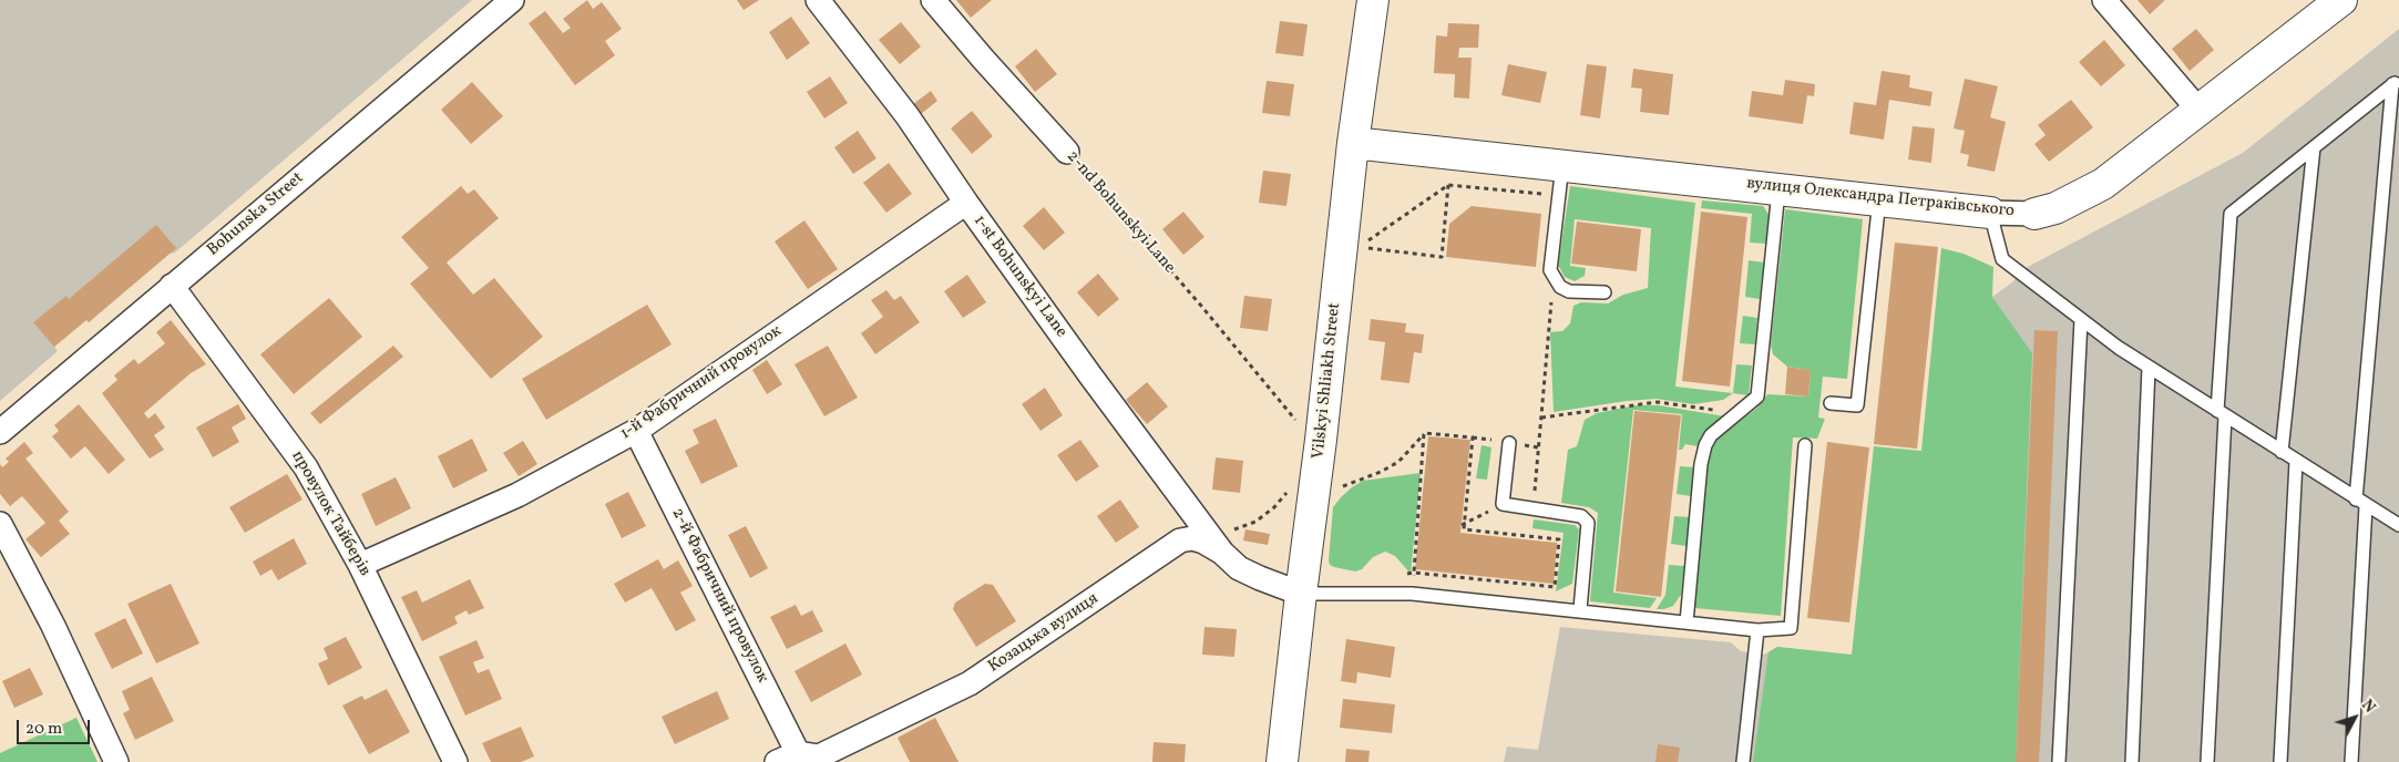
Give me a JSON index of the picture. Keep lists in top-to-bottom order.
{
  "streets": {
    "street": [
      "вулиця Олександра Петраківського",
      "2-nd Bohunskyi Lane",
      "Bohunska Street",
      "1-st Bohunskyi Lane",
      "Vilskyi Shliakh Street",
      "1-й Фабричний провулок",
      "провулок Тайберів",
      "2-й Фабричний провулок",
      "Козацька вулиця"
    ]
  },
  "crossings": [
    ["вулиця Олександра Петраківського", "Vilskyi Shliakh Street"],
    ["Bohunska Street", "провулок Тайберів"],
    ["1-st Bohunskyi Lane", "1-й Фабричний провулок"],
    ["1-st Bohunskyi Lane", "Козацька вулиця"],
    ["Vilskyi Shliakh Street", "Козацька вулиця"],
    ["1-й Фабричний провулок", "провулок Тайберів"],
    ["1-й Фабричний провулок", "2-й Фабричний провулок"],
    ["2-й Фабричний провулок", "Козацька вулиця"]
  ],
  "scale_bar": "20 m",
  "north": "top right"
}
